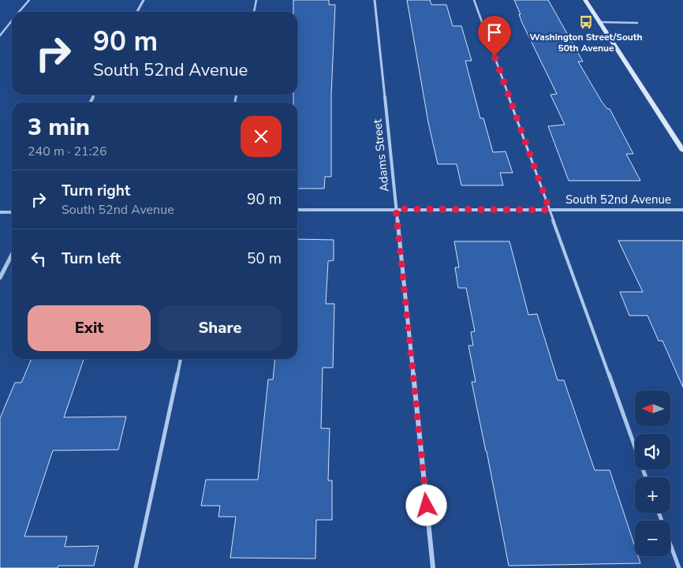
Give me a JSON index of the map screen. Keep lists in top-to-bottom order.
{
  "streets": {
    "street": ["Adams Street", "South 52nd Avenue"]
  },
  "crossings": [
    ["Adams Street", "South 52nd Avenue"]
  ],
  "places": {
    "bus stop": ["Washington Street/South 50th Avenue"]
  },
  "north": "left",
  "page": {
    "turn": ["90 m", "South 52nd Avenue"],
    "heading": ["3 min", "240 m · 21:26"],
    "list": [
      {
        "name": "Turn right",
        "note": "South 52nd Avenue",
        "value": "90 m"
      },
      {
        "name": "Turn left",
        "value": "50 m"
      }
    ],
    "buttons": ["Exit", "Share"],
    "map_buttons": ["+", "−"]
  }
}
